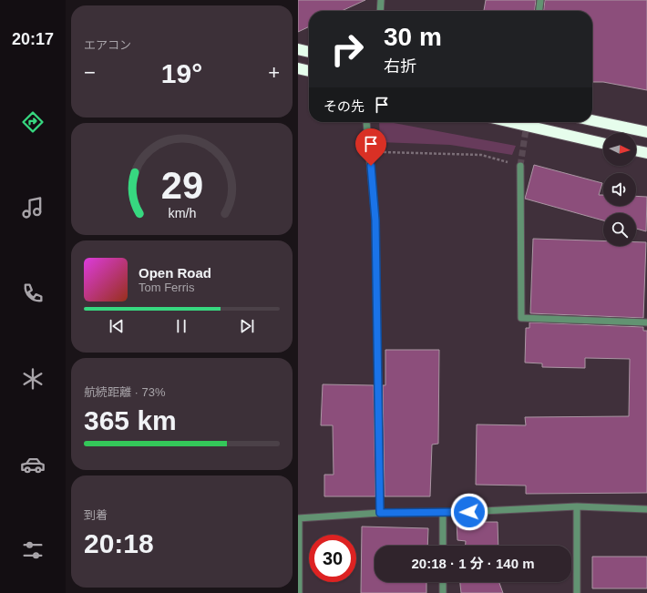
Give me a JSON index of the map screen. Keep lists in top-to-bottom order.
{
  "north": "right",
  "page": {
    "tabs": "20:17",
    "tile": [
      "エアコン",
      ["航続距離 · 73%", "365 km"],
      ["到着", "20:18"]
    ],
    "turn": ["30 m", "右折"],
    "heat": ["−", "19°", "+"],
    "then": "その先",
    "song": ["Open Road", "Tom Ferris"],
    "limit": "30",
    "trip": "20:18 · 1 分 · 140 m",
    "gauge": ["29", "km/h"]
  }
}
